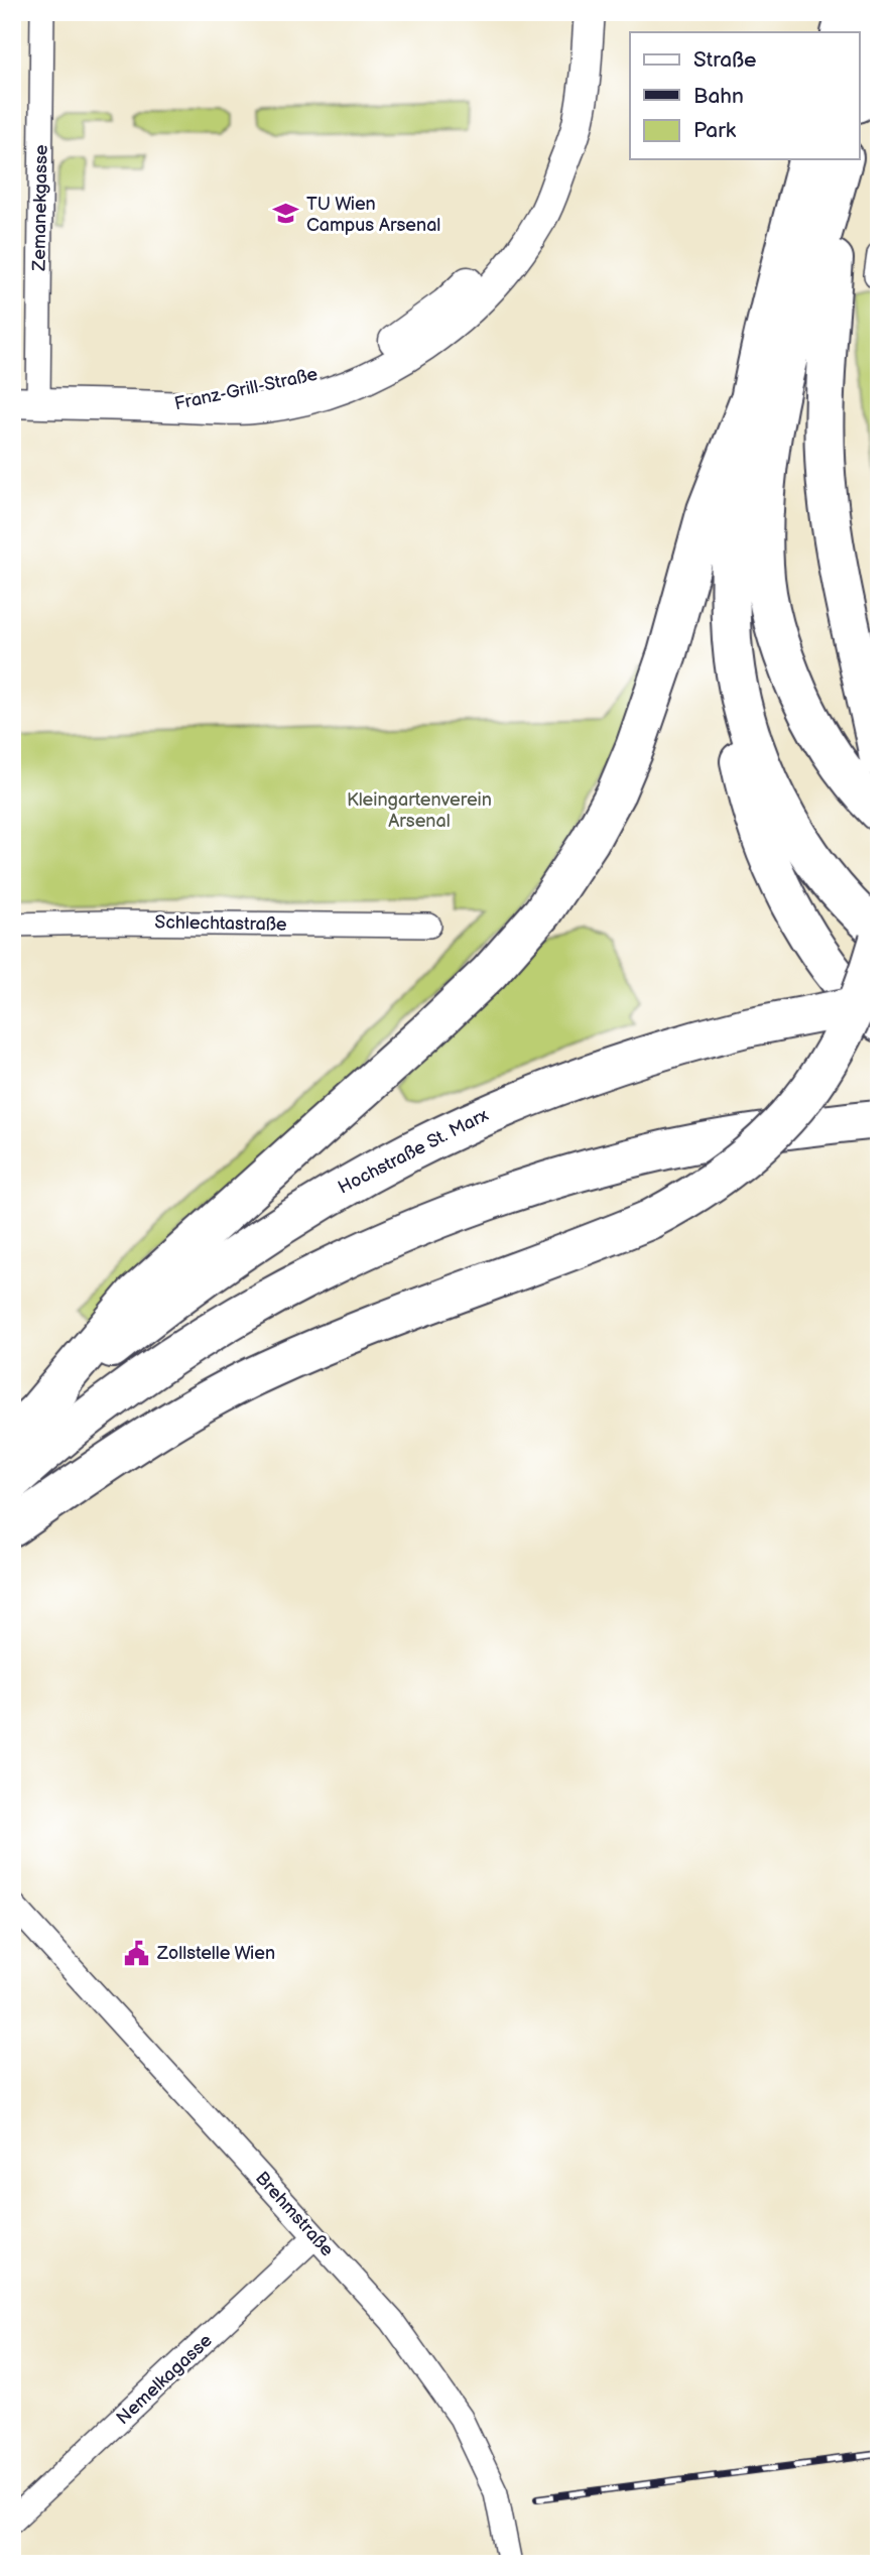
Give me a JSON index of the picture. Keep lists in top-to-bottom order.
{
  "streets": {
    "highway": ["Hochstraße St. Marx"],
    "street": [
      "Zemanekgasse",
      "Franz-Grill-Straße",
      "Schlechtastraße",
      "Brehmstraße",
      "Nemelkagasse"
    ]
  },
  "crossings": [
    ["Zemanekgasse", "Franz-Grill-Straße"],
    ["Brehmstraße", "Nemelkagasse"]
  ],
  "parks": ["Kleingartenverein Arsenal"],
  "places": {
    "school or university": ["TU Wien Campus Arsenal"],
    "public building": ["Zollstelle Wien"]
  },
  "legend": ["Straße", "Bahn", "Park"]
}
